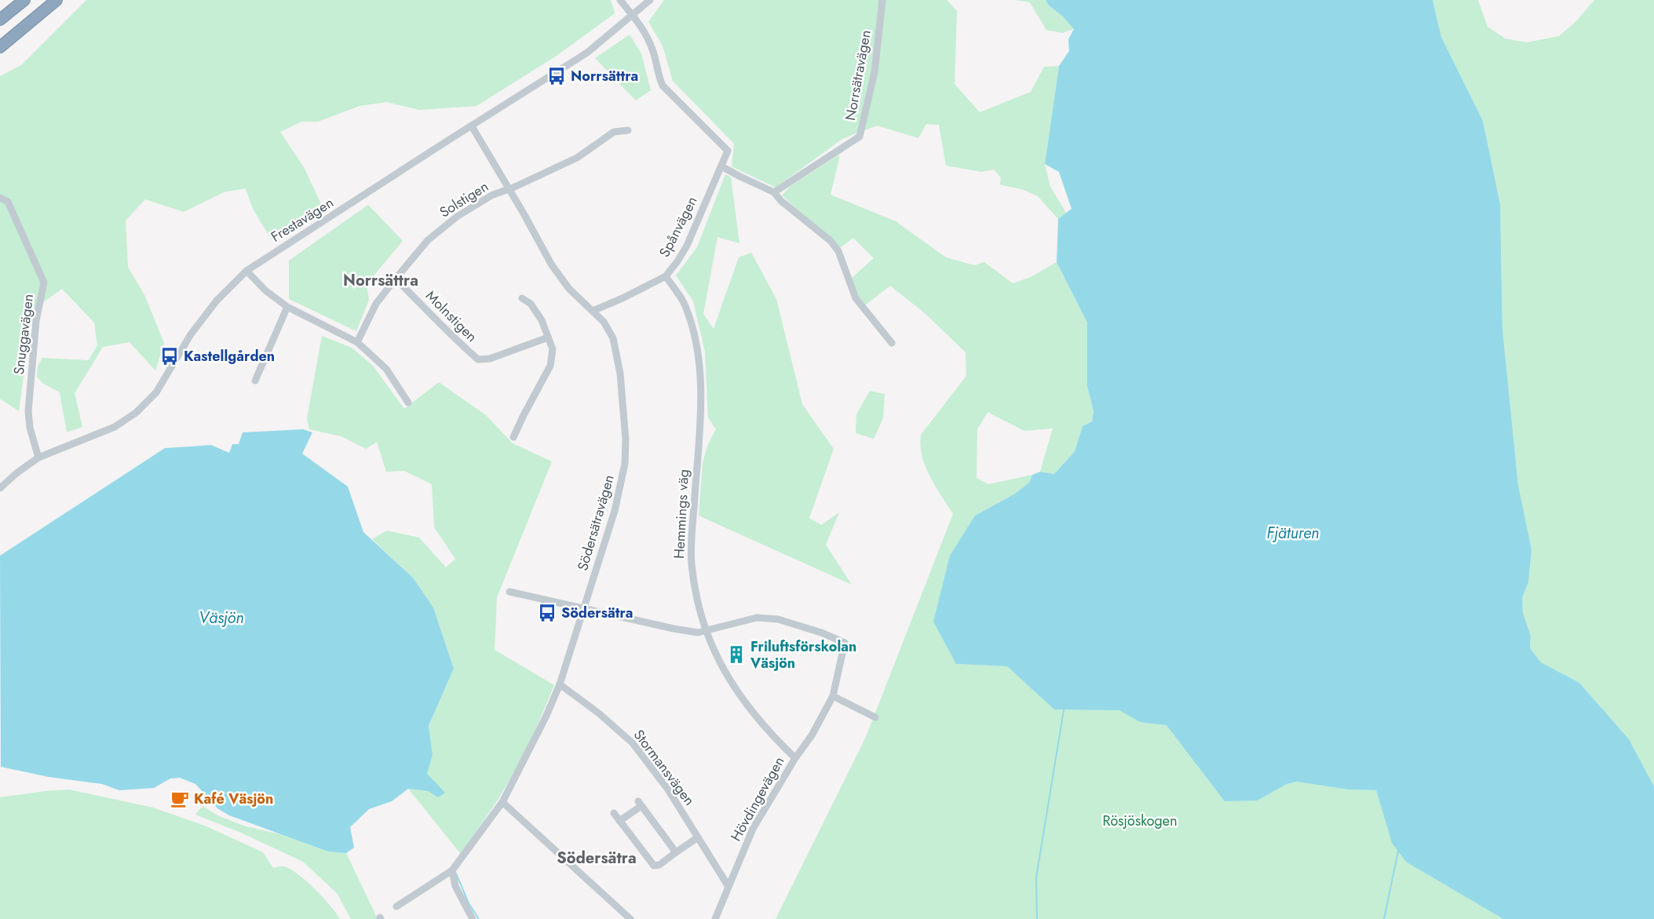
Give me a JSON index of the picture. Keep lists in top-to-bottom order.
{
  "streets": {
    "street": [
      "Norrsätravägen",
      "Solstigen",
      "Frestavägen",
      "Spånvägen",
      "Molnstigen",
      "Snuggavägen",
      "Hemmings väg",
      "Södersätravägen",
      "Stormansvägen",
      "Hövdingevägen"
    ]
  },
  "crossings": [
    ["Solstigen", "Molnstigen"],
    ["Solstigen", "Södersätravägen"],
    ["Frestavägen", "Snuggavägen"],
    ["Frestavägen", "Södersätravägen"],
    ["Spånvägen", "Hemmings väg"],
    ["Spånvägen", "Södersätravägen"],
    ["Hemmings väg", "Hövdingevägen"],
    ["Södersätravägen", "Stormansvägen"],
    ["Stormansvägen", "Hövdingevägen"]
  ],
  "districts": ["Norrsättra", "Södersätra"],
  "water": ["Fjäturen", "Väsjön"],
  "parks": ["Rösjöskogen"],
  "places": {
    "bus stop": ["Norrsättra", "Kastellgården", "Södersätra"],
    "building": ["Friluftsförskolan Väsjön"],
    "cafe": ["Kafé Väsjön"]
  }
}
